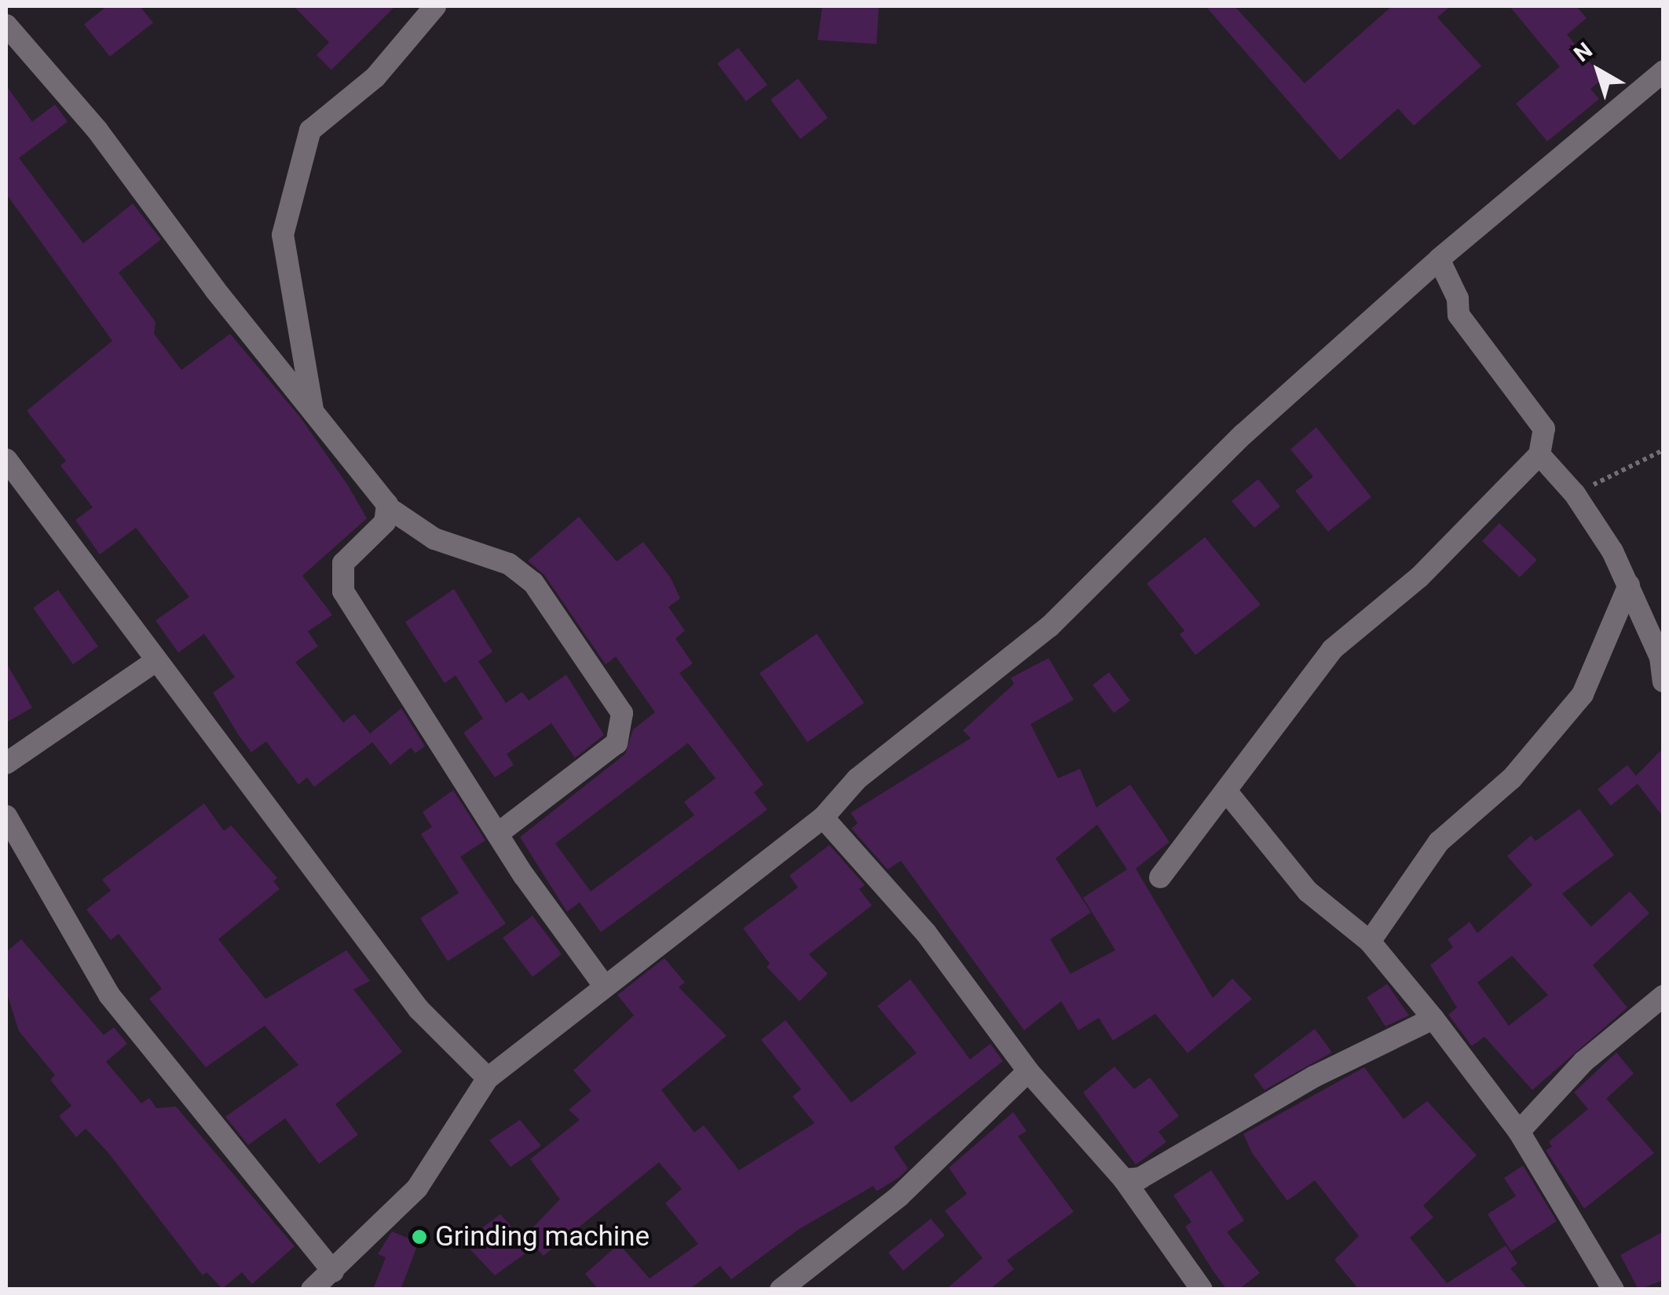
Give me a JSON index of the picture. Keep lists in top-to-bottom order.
{
  "places": ["Grinding machine"],
  "north": "top left"
}
